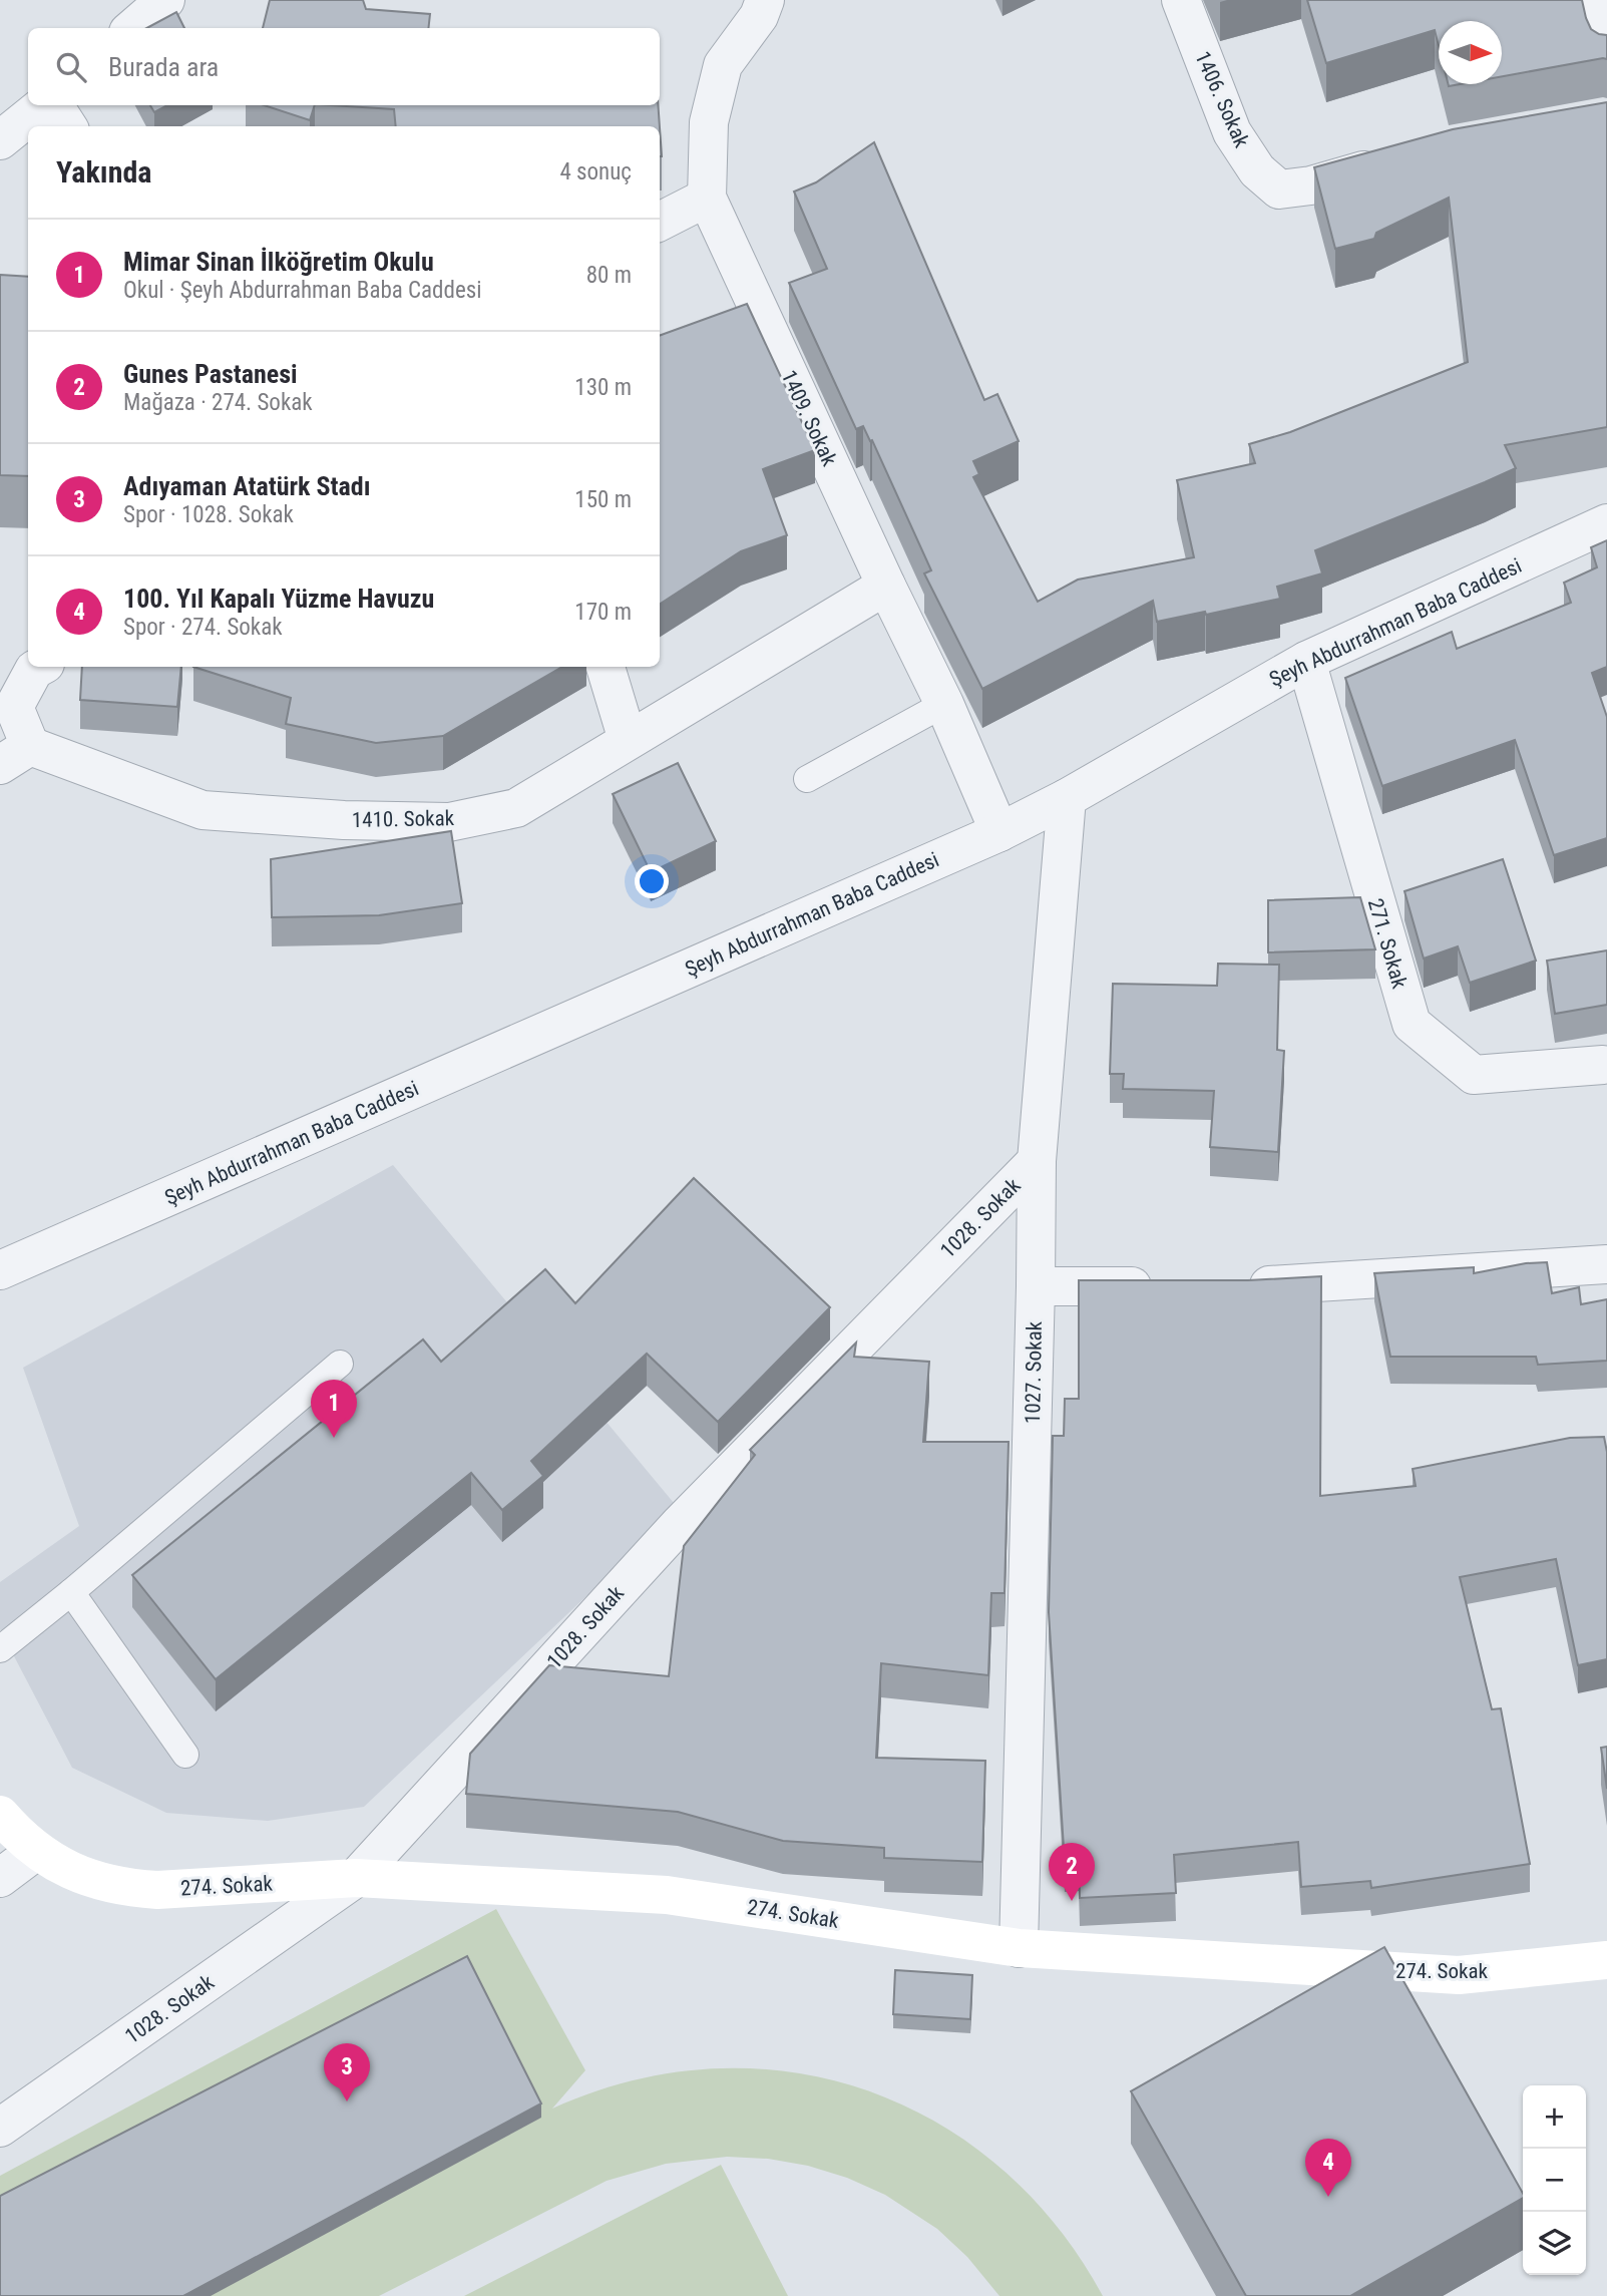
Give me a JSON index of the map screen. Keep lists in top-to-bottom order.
{
  "streets": {
    "street": [
      "1406. Sokak",
      "1409. Sokak",
      "Şeyh Abdurrahman Baba Caddesi",
      "1410. Sokak",
      "271. Sokak",
      "1028. Sokak",
      "1027. Sokak",
      "274. Sokak"
    ]
  },
  "crossings": [
    ["1409. Sokak", "Şeyh Abdurrahman Baba Caddesi"],
    ["1409. Sokak", "1410. Sokak"],
    ["Şeyh Abdurrahman Baba Caddesi", "271. Sokak"],
    ["Şeyh Abdurrahman Baba Caddesi", "1027. Sokak"],
    ["1028. Sokak", "1027. Sokak"],
    ["1028. Sokak", "274. Sokak"],
    ["1027. Sokak", "274. Sokak"]
  ],
  "north": "right",
  "page": {
    "search": "Burada ara",
    "heading": ["Yakında", "4 sonuç"],
    "list": [
      {
        "mark": "1",
        "name": "Mimar Sinan İlköğretim Okulu",
        "note": "Okul · Şeyh Abdurrahman Baba Caddesi",
        "value": "80 m"
      },
      {
        "mark": "2",
        "name": "Gunes Pastanesi",
        "note": "Mağaza · 274. Sokak",
        "value": "130 m"
      },
      {
        "mark": "3",
        "name": "Adıyaman Atatürk Stadı",
        "note": "Spor · 1028. Sokak",
        "value": "150 m"
      },
      {
        "mark": "4",
        "name": "100. Yıl Kapalı Yüzme Havuzu",
        "note": "Spor · 274. Sokak",
        "value": "170 m"
      }
    ],
    "pins": [
      "1",
      "2",
      "3",
      "4"
    ],
    "map_buttons": ["+", "−"]
  }
}
